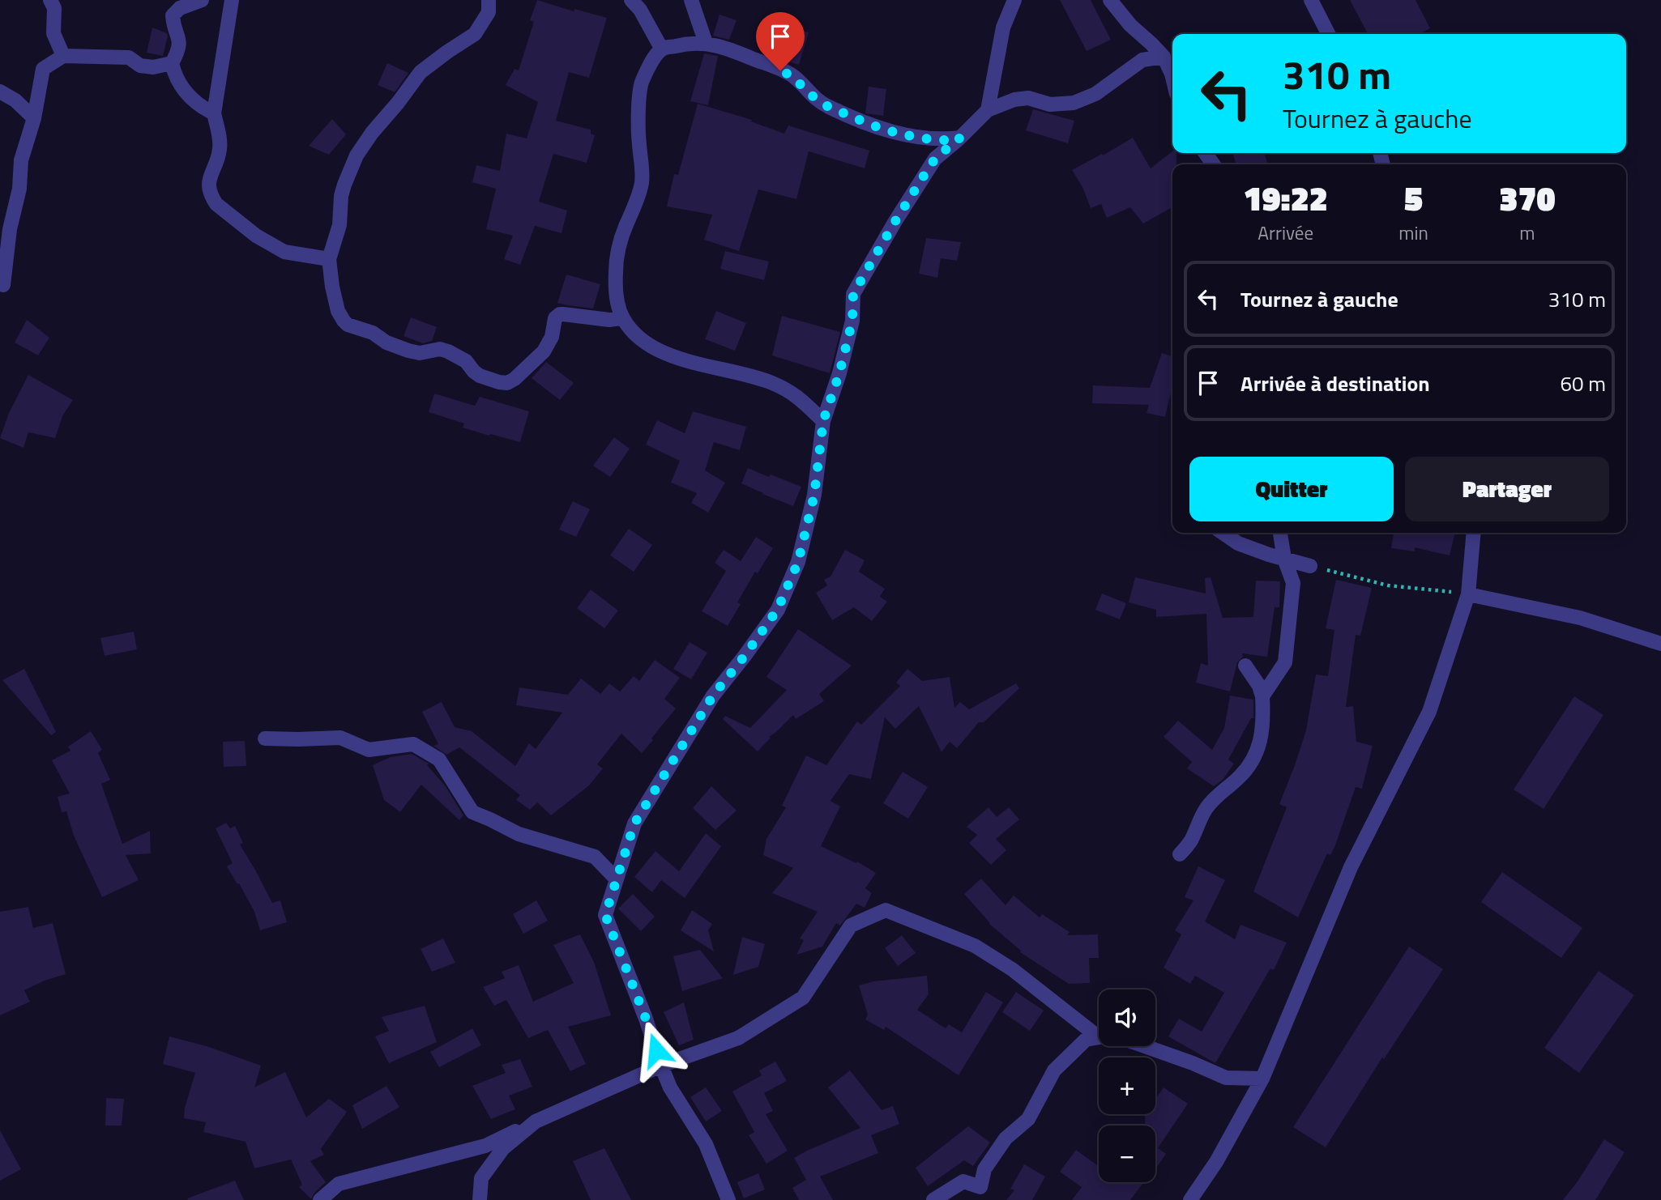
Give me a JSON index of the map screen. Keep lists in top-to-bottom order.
{
  "page": {
    "turn": ["310 m", "Tournez à gauche"],
    "eta": [
      "19:22",
      "Arrivée",
      "5",
      "min",
      "370",
      "m"
    ],
    "list": [
      {
        "name": "Tournez à gauche",
        "value": "310 m"
      },
      {
        "name": "Arrivée à destination",
        "value": "60 m"
      }
    ],
    "buttons": ["Quitter", "Partager"],
    "map_buttons": ["+", "−"]
  }
}
